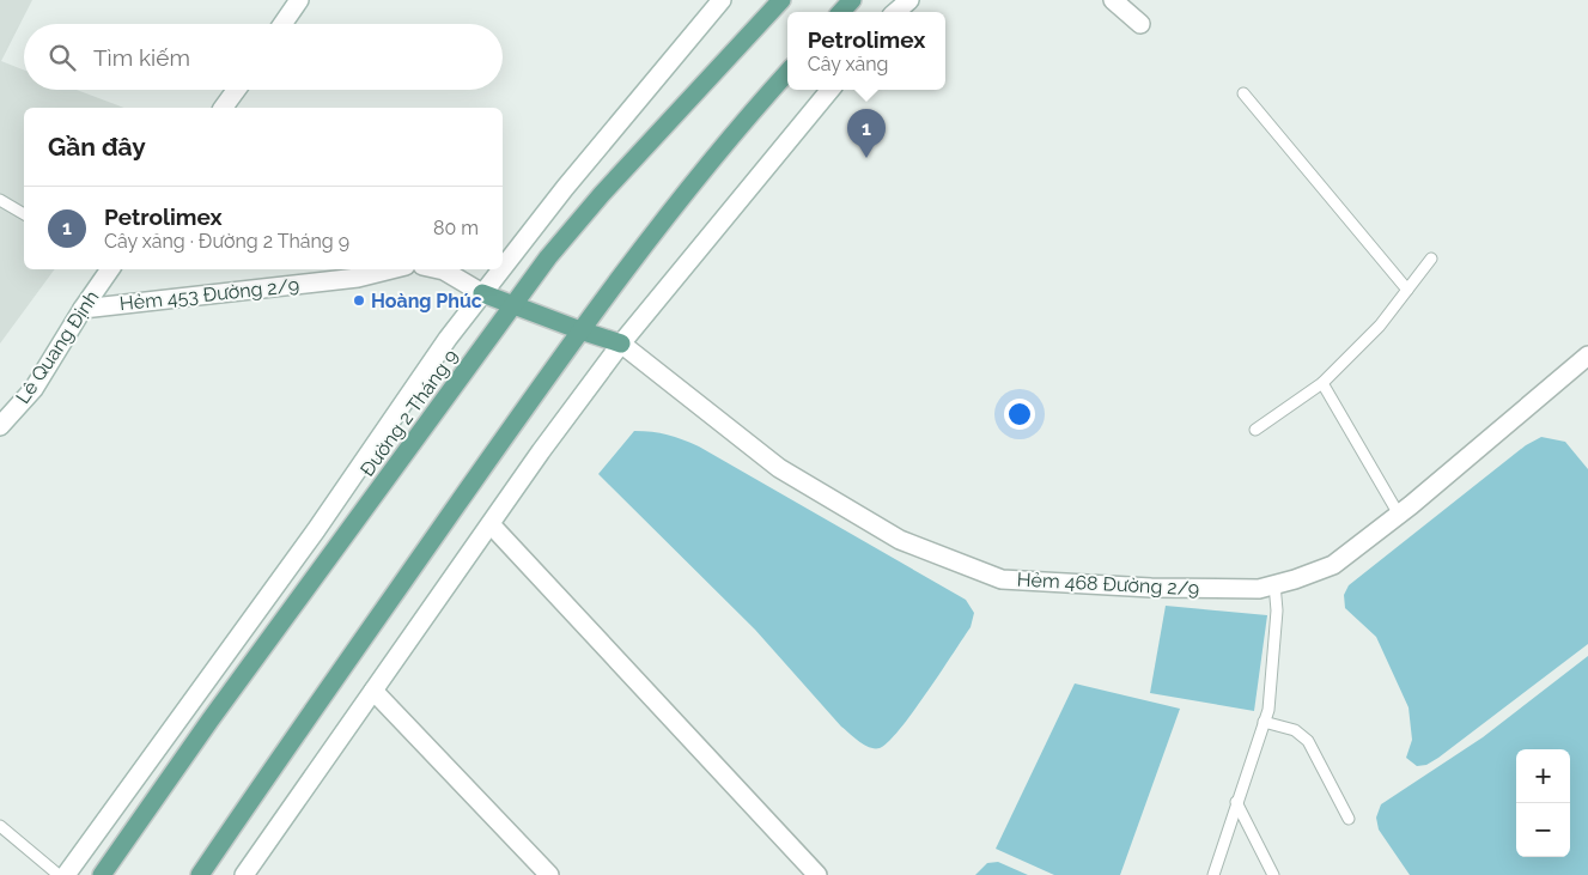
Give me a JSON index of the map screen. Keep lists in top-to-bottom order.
{
  "streets": {
    "main road": [
      "Hẻm 453 Đường 2/9",
      "Lê Quang Định",
      "Đường 2 Tháng 9",
      "Hẻm 468 Đường 2/9"
    ]
  },
  "crossings": [
    ["Hẻm 453 Đường 2/9", "Lê Quang Định"]
  ],
  "places": ["Hoàng Phúc"],
  "page": {
    "popup": ["Petrolimex", "Cây xăng"],
    "search": "Tìm kiếm",
    "heading": "Gần đây",
    "pins": "1",
    "list": [
      {
        "mark": "1",
        "name": "Petrolimex",
        "note": "Cây xăng · Đường 2 Tháng 9",
        "value": "80 m"
      }
    ],
    "map_buttons": ["+", "−"]
  }
}
